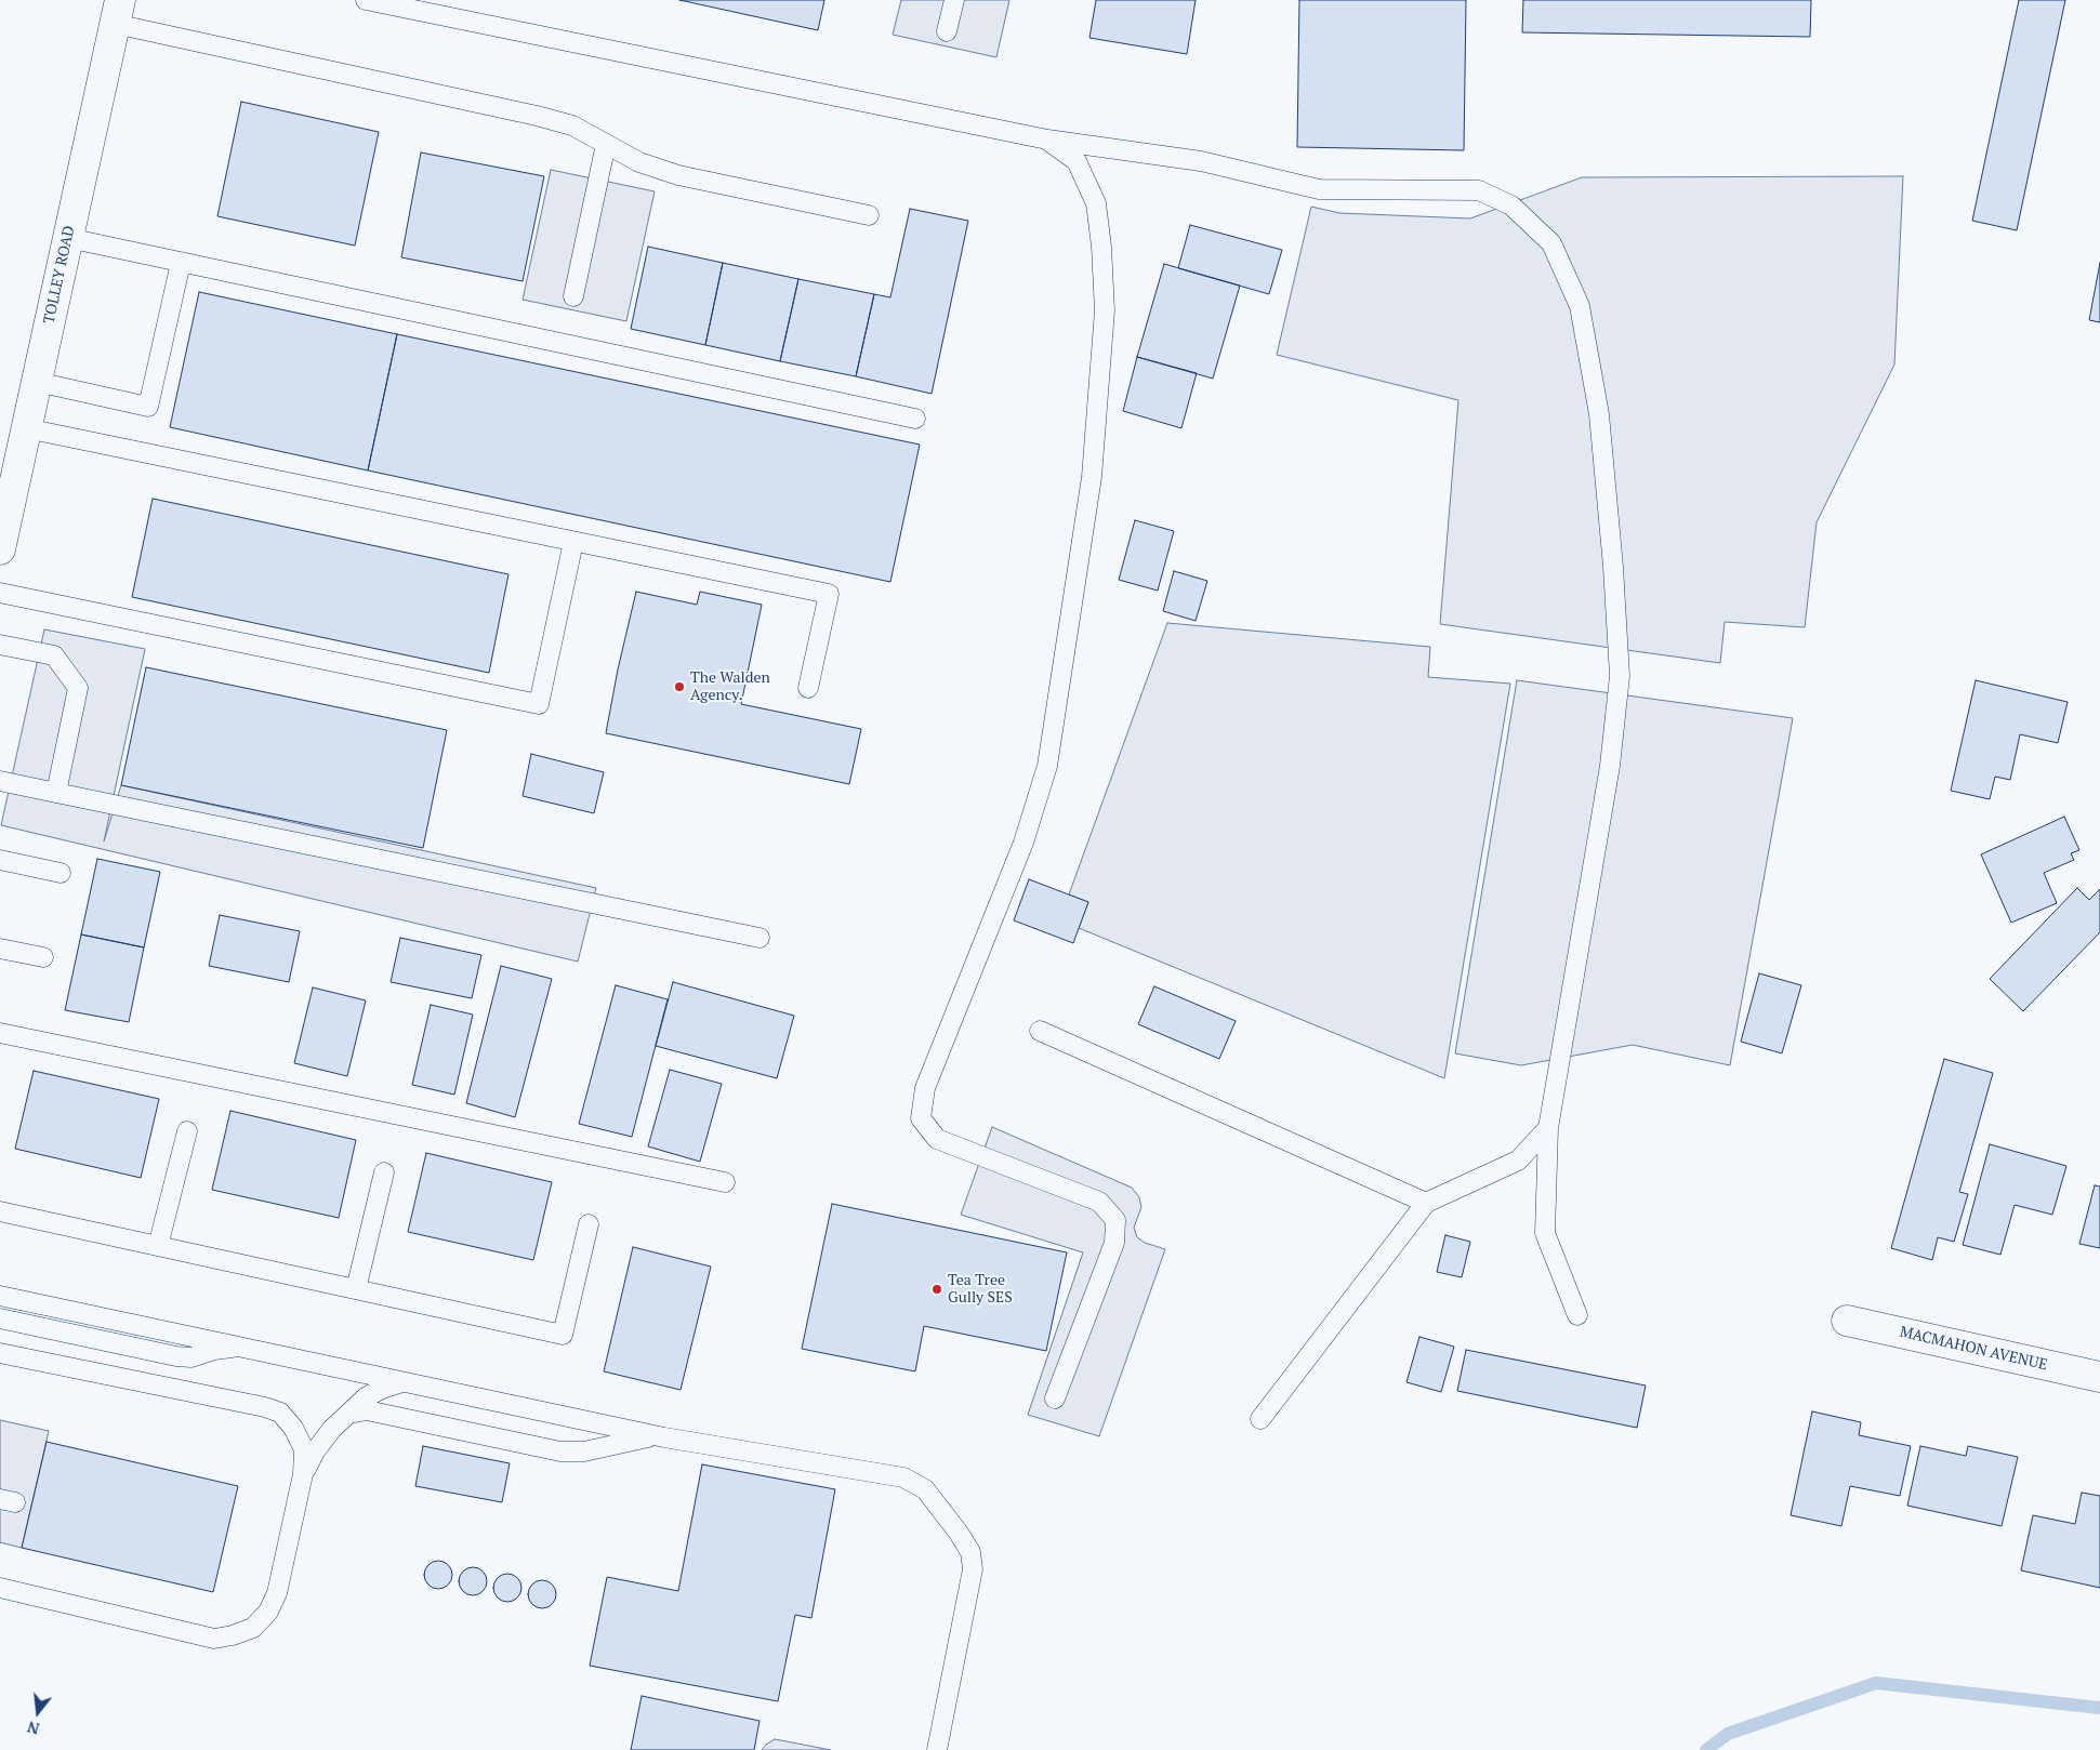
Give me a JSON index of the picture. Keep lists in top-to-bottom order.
{
  "streets": {
    "main road": ["TOLLEY ROAD", "MACMAHON AVENUE"]
  },
  "places": ["The Walden Agency.", "Tea Tree Gully SES"],
  "north": "bottom"
}
